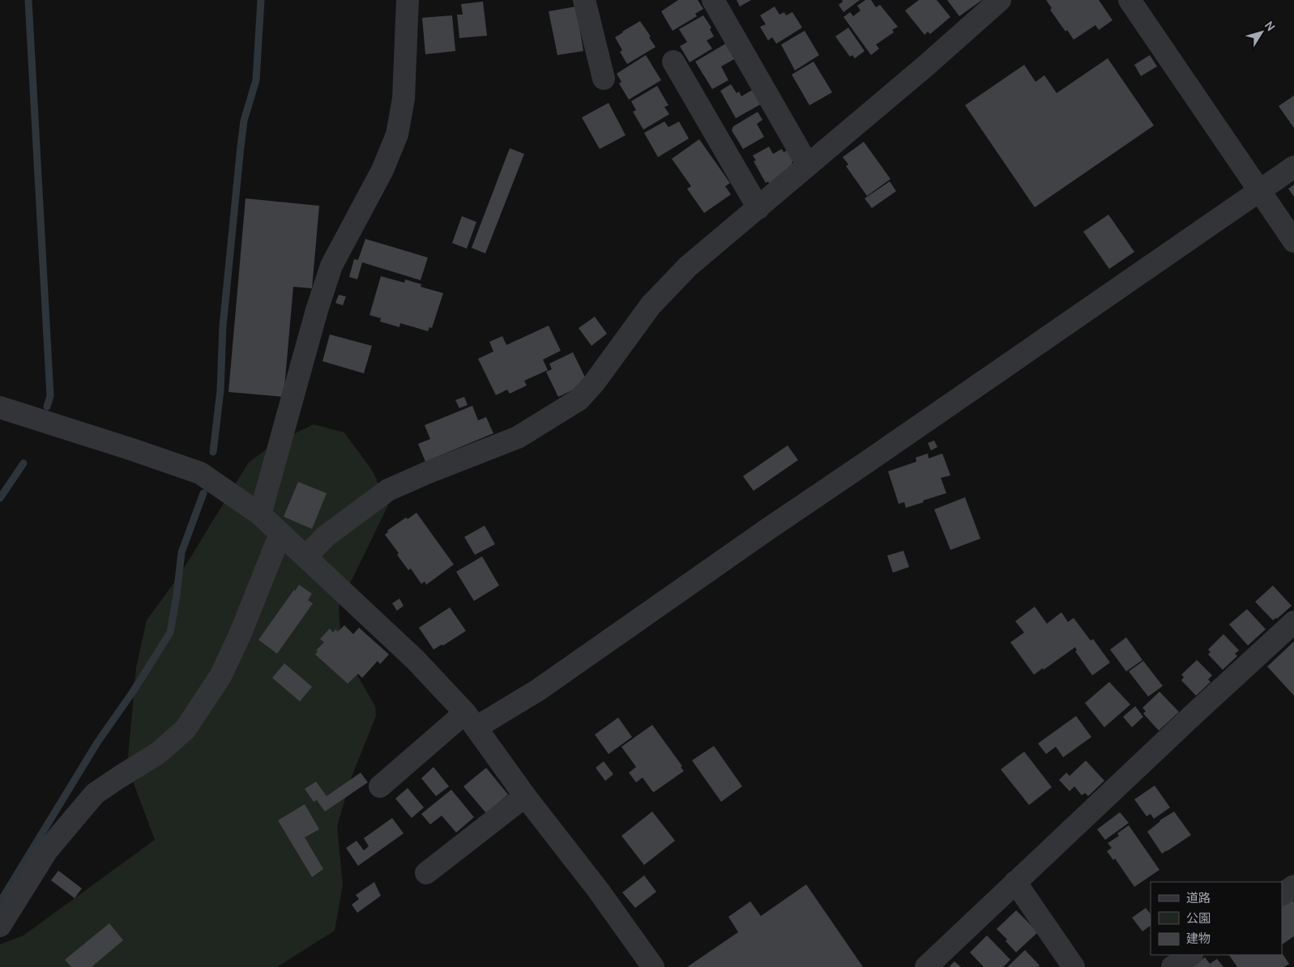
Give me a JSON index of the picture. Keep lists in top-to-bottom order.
{
  "legend": ["道路", "公園", "建物"],
  "north": "top right"
}
